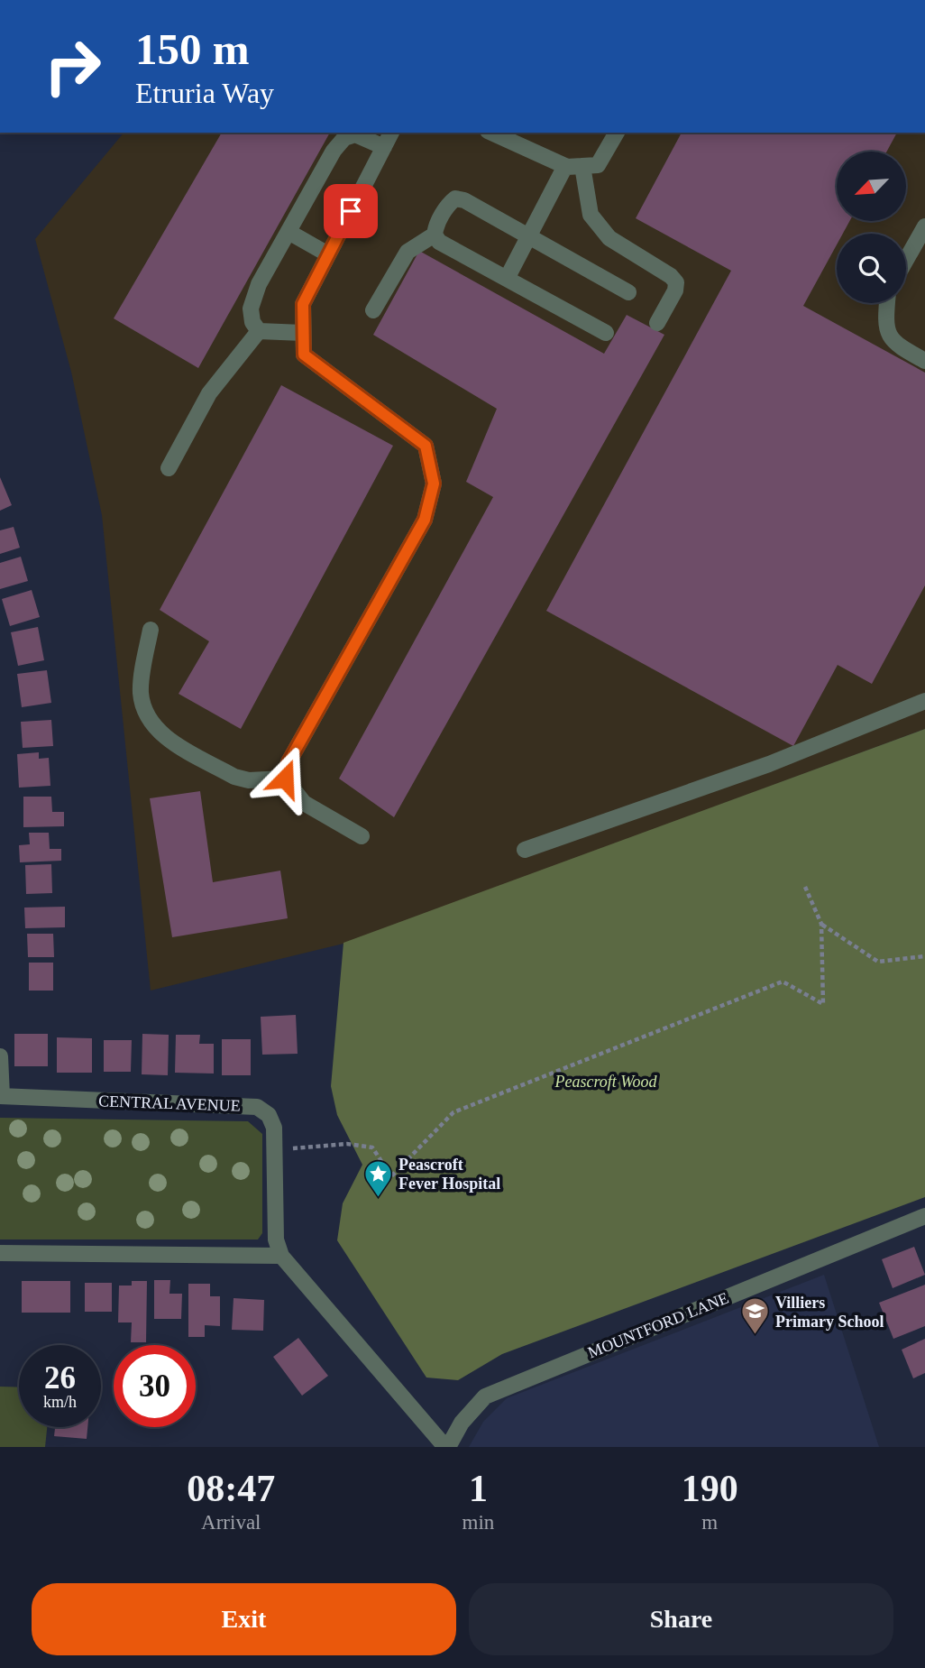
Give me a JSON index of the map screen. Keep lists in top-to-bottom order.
{
  "streets": {
    "street": ["CENTRAL AVENUE", "MOUNTFORD LANE"]
  },
  "parks": ["Peascroft Wood"],
  "places": {
    "place": ["Peascroft Fever Hospital"],
    "school or university": ["Villiers Primary School"]
  },
  "north": "bottom left",
  "page": {
    "turn": ["150 m", "Etruria Way"],
    "speed": "26 km/h",
    "limit": "30",
    "eta": [
      "08:47",
      "Arrival",
      "1",
      "min",
      "190",
      "m"
    ],
    "buttons": ["Exit", "Share"]
  }
}
